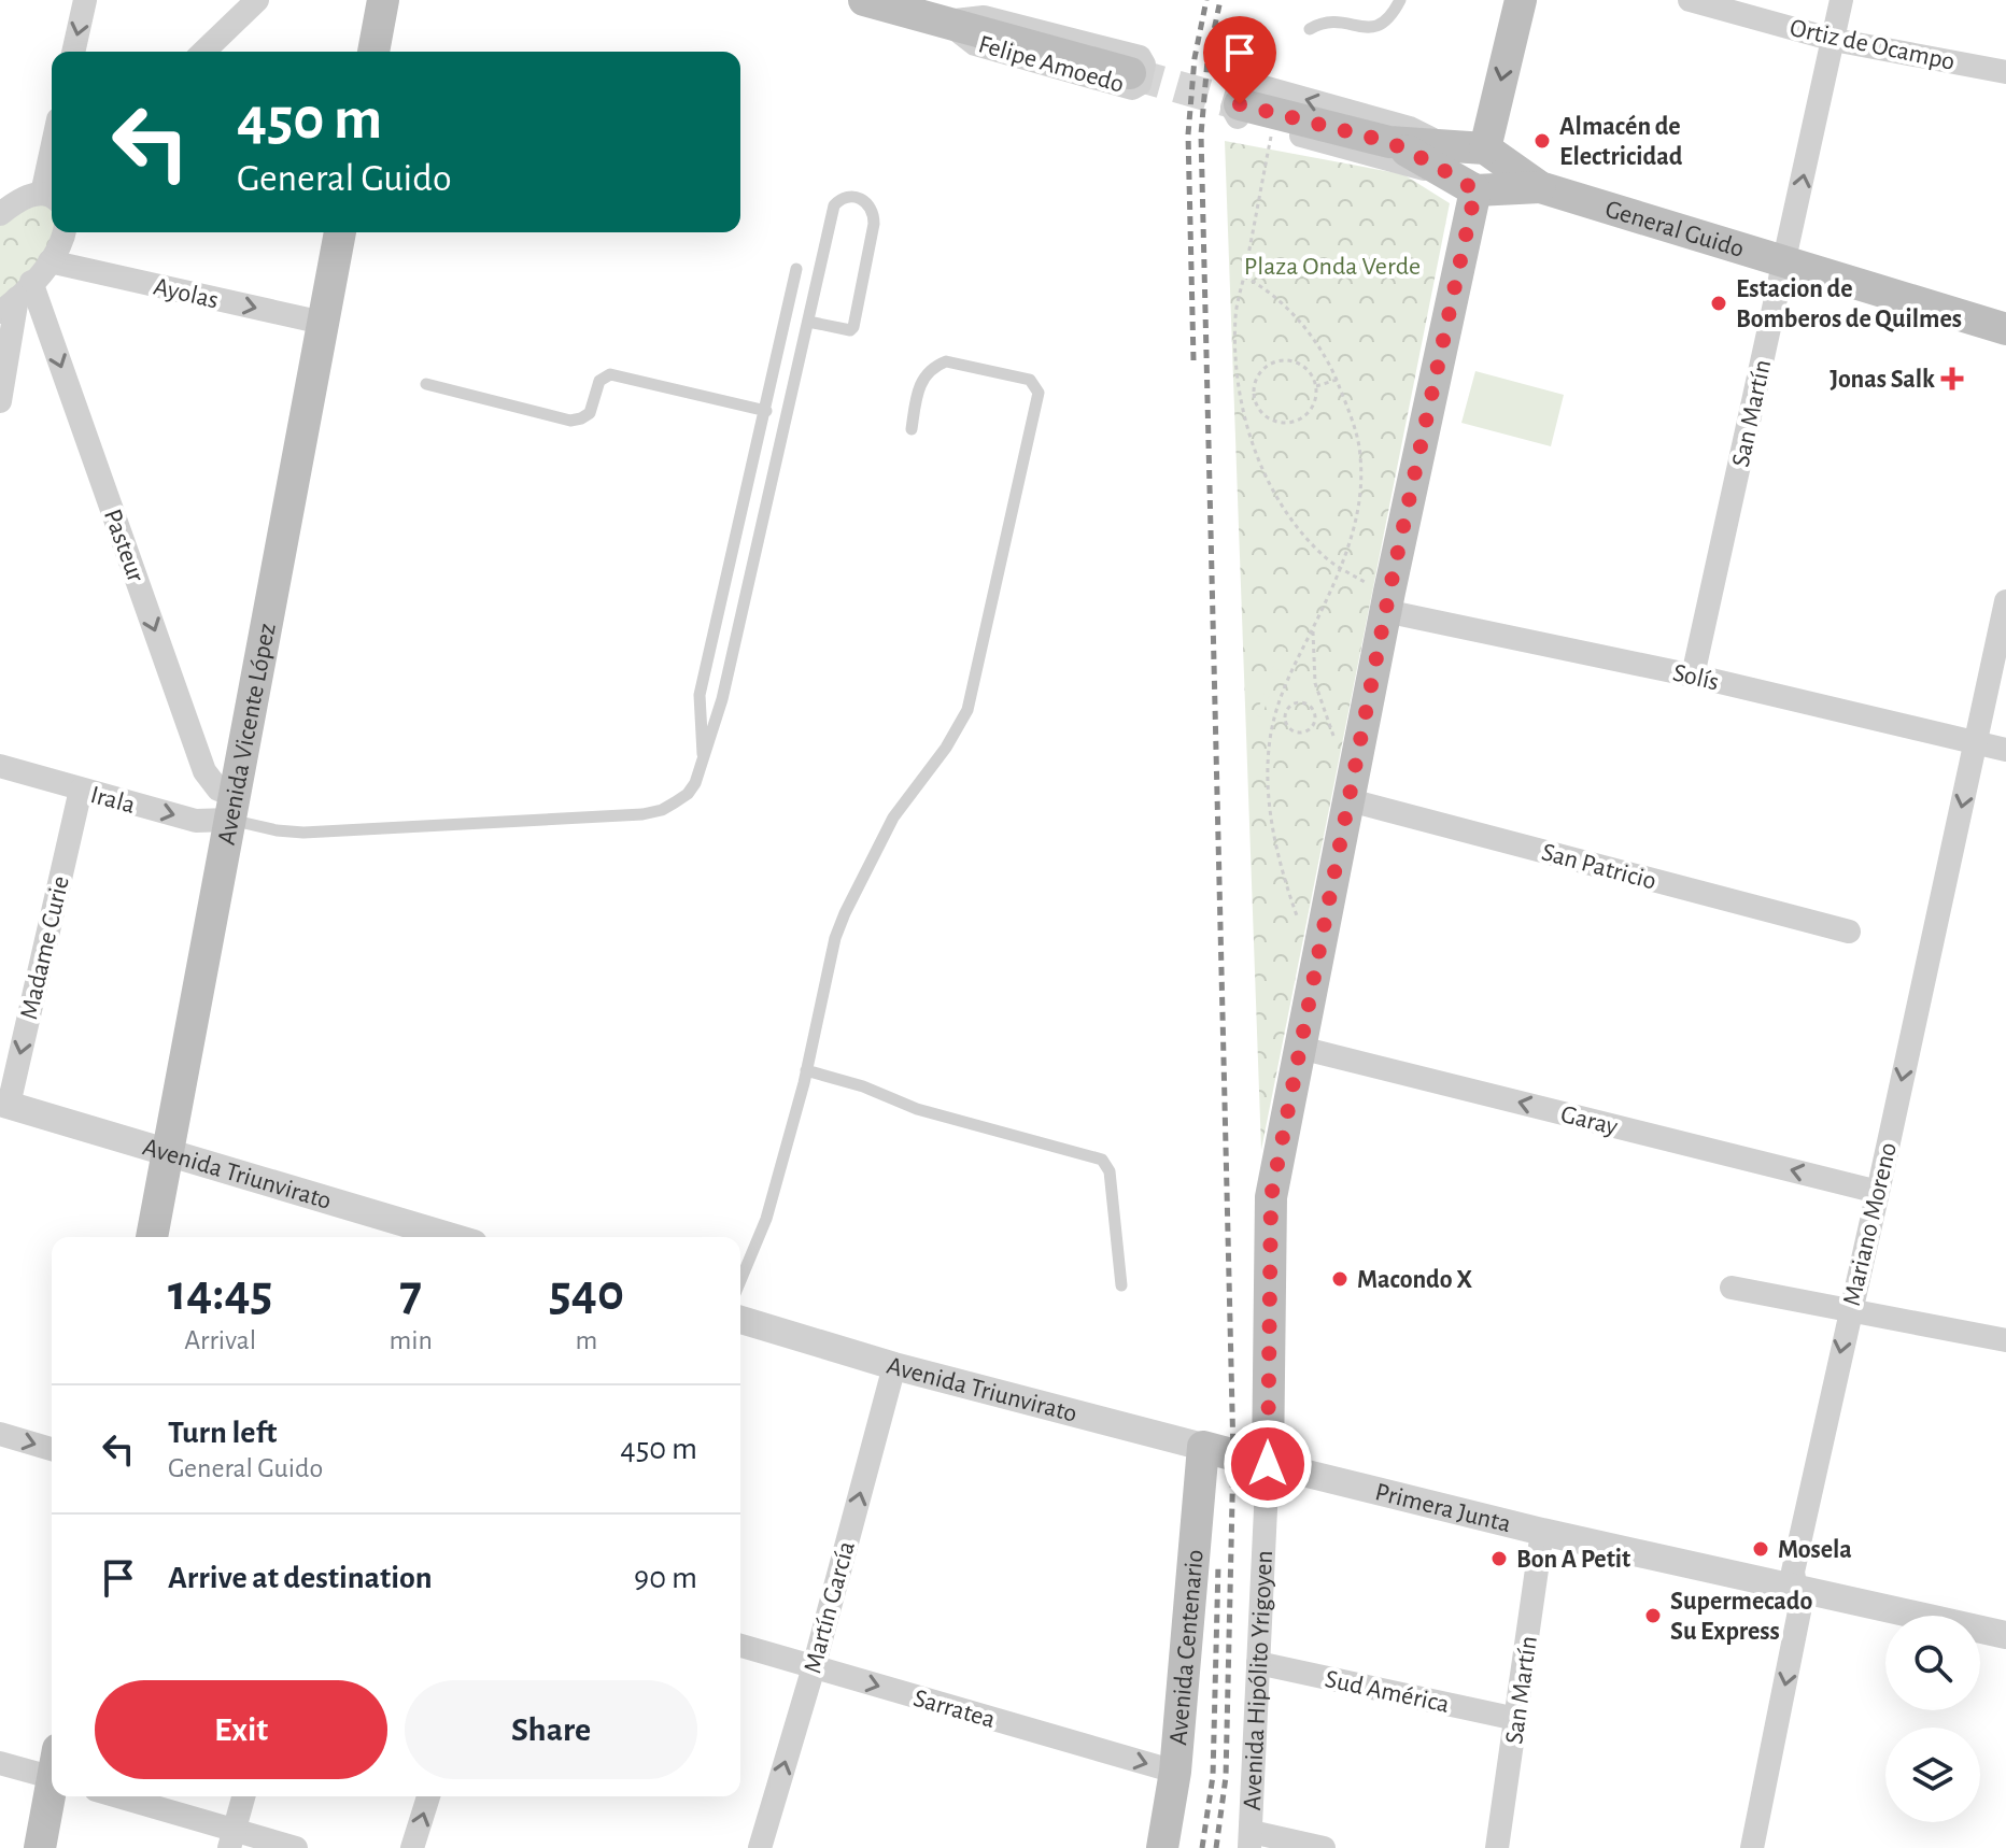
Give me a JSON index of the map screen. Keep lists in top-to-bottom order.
{
  "streets": {
    "main road": [
      "Felipe Amoedo",
      "General Guido",
      "Avenida Vicente López",
      "Primera Junta",
      "Avenida Centenario",
      "Avenida Hipólito Yrigoyen"
    ],
    "street": [
      "Ortiz de Ocampo",
      "Ayolas",
      "San Martín",
      "Pasteur",
      "Solís",
      "Irala",
      "San Patricio",
      "Madame Curie",
      "Garay",
      "Avenida Triunvirato",
      "Mariano Moreno",
      "Martín García",
      "Sud América",
      "Sarratea"
    ]
  },
  "crossings": [
    ["Ortiz de Ocampo", "San Martín"],
    ["General Guido", "San Martín"],
    ["General Guido", "Avenida Hipólito Yrigoyen"],
    ["Ayolas", "Avenida Vicente López"],
    ["San Martín", "Solís"],
    ["San Martín", "Primera Junta"],
    ["San Martín", "Sud América"],
    ["Pasteur", "Avenida Vicente López"],
    ["Pasteur", "Irala"],
    ["Solís", "Mariano Moreno"],
    ["Solís", "Avenida Hipólito Yrigoyen"],
    ["Avenida Vicente López", "Irala"],
    ["Avenida Vicente López", "Avenida Triunvirato"],
    ["Irala", "Madame Curie"],
    ["San Patricio", "Avenida Hipólito Yrigoyen"],
    ["Madame Curie", "Avenida Triunvirato"],
    ["Garay", "Mariano Moreno"],
    ["Garay", "Avenida Hipólito Yrigoyen"],
    ["Avenida Triunvirato", "Primera Junta"],
    ["Avenida Triunvirato", "Martín García"],
    ["Avenida Triunvirato", "Avenida Centenario"],
    ["Mariano Moreno", "Primera Junta"],
    ["Primera Junta", "Avenida Centenario"],
    ["Primera Junta", "Avenida Hipólito Yrigoyen"],
    ["Martín García", "Sarratea"],
    ["Avenida Centenario", "Sarratea"],
    ["Avenida Hipólito Yrigoyen", "Sud América"]
  ],
  "one_way": [
    "Ayolas",
    "Pasteur",
    "Irala",
    "Madame Curie",
    "Garay",
    "Mariano Moreno",
    "Martín García",
    "Sarratea"
  ],
  "parks": ["Plaza Onda Verde"],
  "places": {
    "other": [
      "Almacén de Electricidad",
      "Estacion de Bomberos de Quilmes",
      "Macondo X",
      "Mosela",
      "Bon A Petit",
      "Supermecado Su Express"
    ],
    "health": ["Jonas Salk"]
  },
  "page": {
    "turn": ["450 m", "General Guido"],
    "eta": [
      "14:45",
      "Arrival",
      "7",
      "min",
      "540",
      "m"
    ],
    "list": [
      {
        "name": "Turn left",
        "note": "General Guido",
        "value": "450 m"
      },
      {
        "name": "Arrive at destination",
        "value": "90 m"
      }
    ],
    "buttons": ["Exit", "Share"]
  }
}
